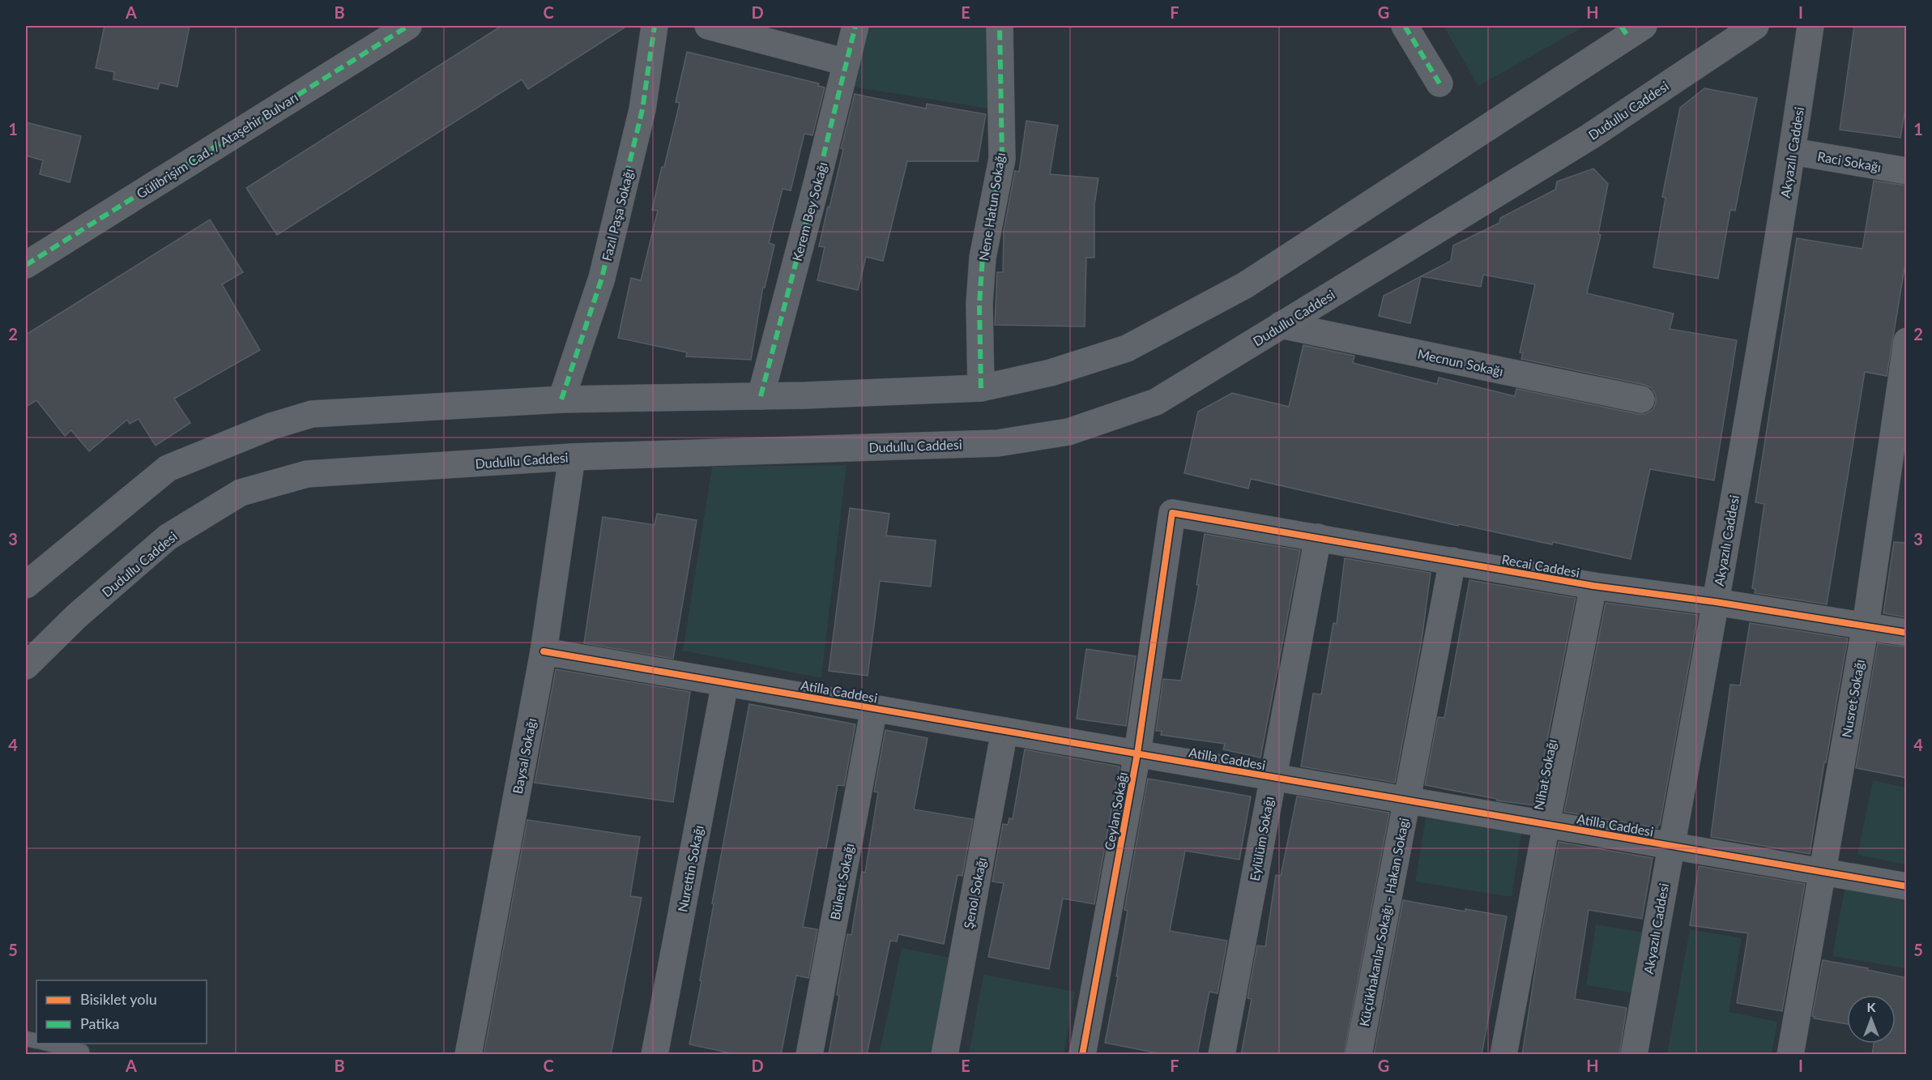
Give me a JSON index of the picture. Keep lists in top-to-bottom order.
{
  "streets": {
    "main road": ["Dudullu Caddesi"],
    "street": [
      "Gülibrişim Cad. / Ataşehir Bulvarı",
      "Akyazılı Caddesi",
      "Raci Sokağı",
      "Nene Hatun Sokağı",
      "Kerem Bey Sokağı",
      "Fazıl Paşa Sokağı",
      "Mecnun Sokağı",
      "Recai Caddesi",
      "Atilla Caddesi",
      "Nusret Sokağı",
      "Baysal Sokağı",
      "Nihat Sokağı",
      "Ceylan Sokağı",
      "Eylülüm Sokağı",
      "Nurettin Sokağı",
      "Bülent Sokağı",
      "Şenol Sokağı",
      "Küçükhakanlar Sokağı - Hakan Sokagi"
    ]
  },
  "crossings": [
    ["Dudullu Caddesi", "Mecnun Sokağı"],
    ["Dudullu Caddesi", "Baysal Sokağı"],
    ["Akyazılı Caddesi", "Raci Sokağı"],
    ["Akyazılı Caddesi", "Recai Caddesi"],
    ["Akyazılı Caddesi", "Atilla Caddesi"],
    ["Recai Caddesi", "Nusret Sokağı"],
    ["Recai Caddesi", "Nihat Sokağı"],
    ["Recai Caddesi", "Ceylan Sokağı"],
    ["Recai Caddesi", "Eylülüm Sokağı"],
    ["Recai Caddesi", "Küçükhakanlar Sokağı - Hakan Sokagi"],
    ["Atilla Caddesi", "Nusret Sokağı"],
    ["Atilla Caddesi", "Baysal Sokağı"],
    ["Atilla Caddesi", "Nihat Sokağı"],
    ["Atilla Caddesi", "Ceylan Sokağı"],
    ["Atilla Caddesi", "Eylülüm Sokağı"],
    ["Atilla Caddesi", "Nurettin Sokağı"],
    ["Atilla Caddesi", "Bülent Sokağı"],
    ["Atilla Caddesi", "Şenol Sokağı"],
    ["Atilla Caddesi", "Küçükhakanlar Sokağı - Hakan Sokagi"]
  ],
  "legend": ["Bisiklet yolu", "Patika"],
  "north": "top",
  "grid": {
    "columns": [
      "A",
      "B",
      "C",
      "D",
      "E",
      "F",
      "G",
      "H",
      "I"
    ],
    "rows": [
      "1",
      "2",
      "3",
      "4",
      "5"
    ]
  }
}
